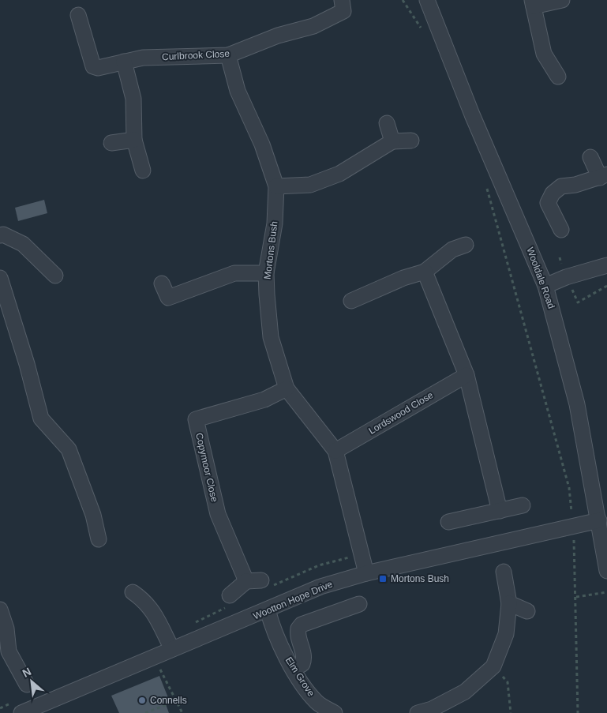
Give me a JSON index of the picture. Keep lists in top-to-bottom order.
{
  "streets": {
    "street": [
      "Curlbrook Close",
      "Mortons Bush",
      "Wooldale Road",
      "Lordswood Close",
      "Copymoor Close",
      "Wootton Hope Drive",
      "Elm Grove"
    ]
  },
  "crossings": [
    ["Curlbrook Close", "Mortons Bush"],
    ["Mortons Bush", "Lordswood Close"],
    ["Mortons Bush", "Copymoor Close"],
    ["Mortons Bush", "Wootton Hope Drive"],
    ["Wooldale Road", "Wootton Hope Drive"],
    ["Wootton Hope Drive", "Elm Grove"]
  ],
  "places": {
    "transit": ["Mortons Bush"],
    "other": ["Connells"]
  },
  "north": "top left"
}
